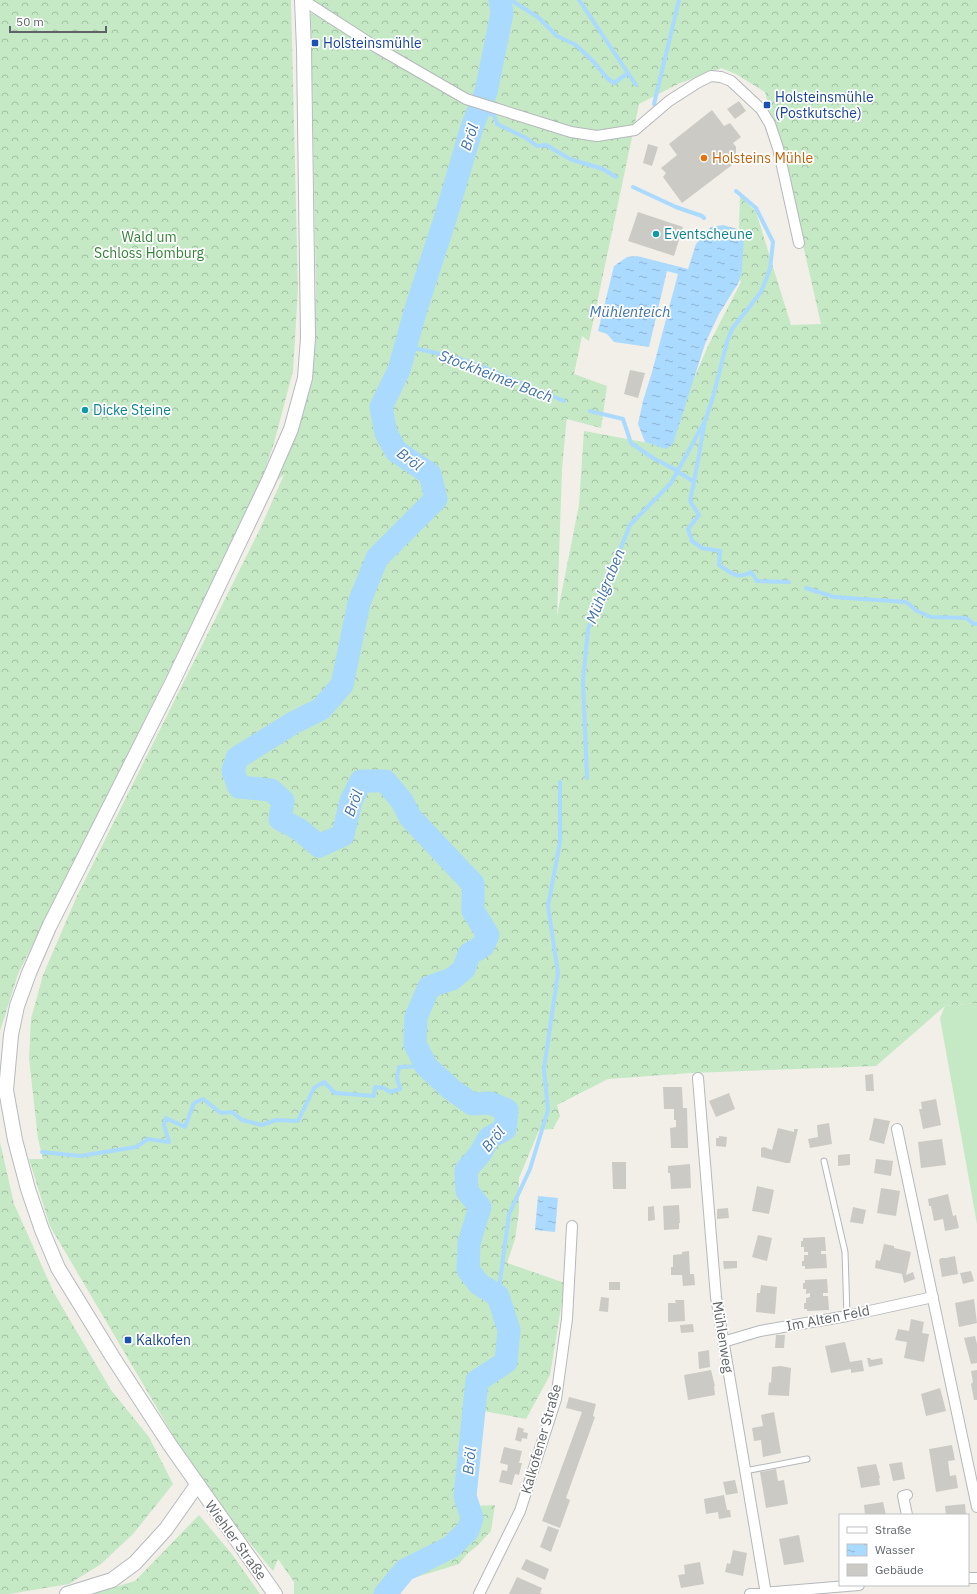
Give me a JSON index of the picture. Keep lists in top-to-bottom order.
{
  "streets": {
    "main road": ["Wiehler Straße"],
    "street": ["Im Alten Feld", "Mühlenweg", "Kalkofener Straße"]
  },
  "crossings": [
    ["Im Alten Feld", "Mühlenweg"]
  ],
  "water": [
    "Bröl",
    "Mühlenteich",
    "Stockheimer Bach",
    "Mühlgraben"
  ],
  "parks": ["Wald um Schloss Homburg"],
  "places": {
    "transit": ["Holsteinsmühle", "Holsteinsmühle (Postkutsche)", "Kalkofen"],
    "other": ["Holsteins Mühle", "Eventscheune", "Dicke Steine"]
  },
  "legend": ["Straße", "Wasser", "Gebäude"],
  "scale_bar": "50 m"
}
